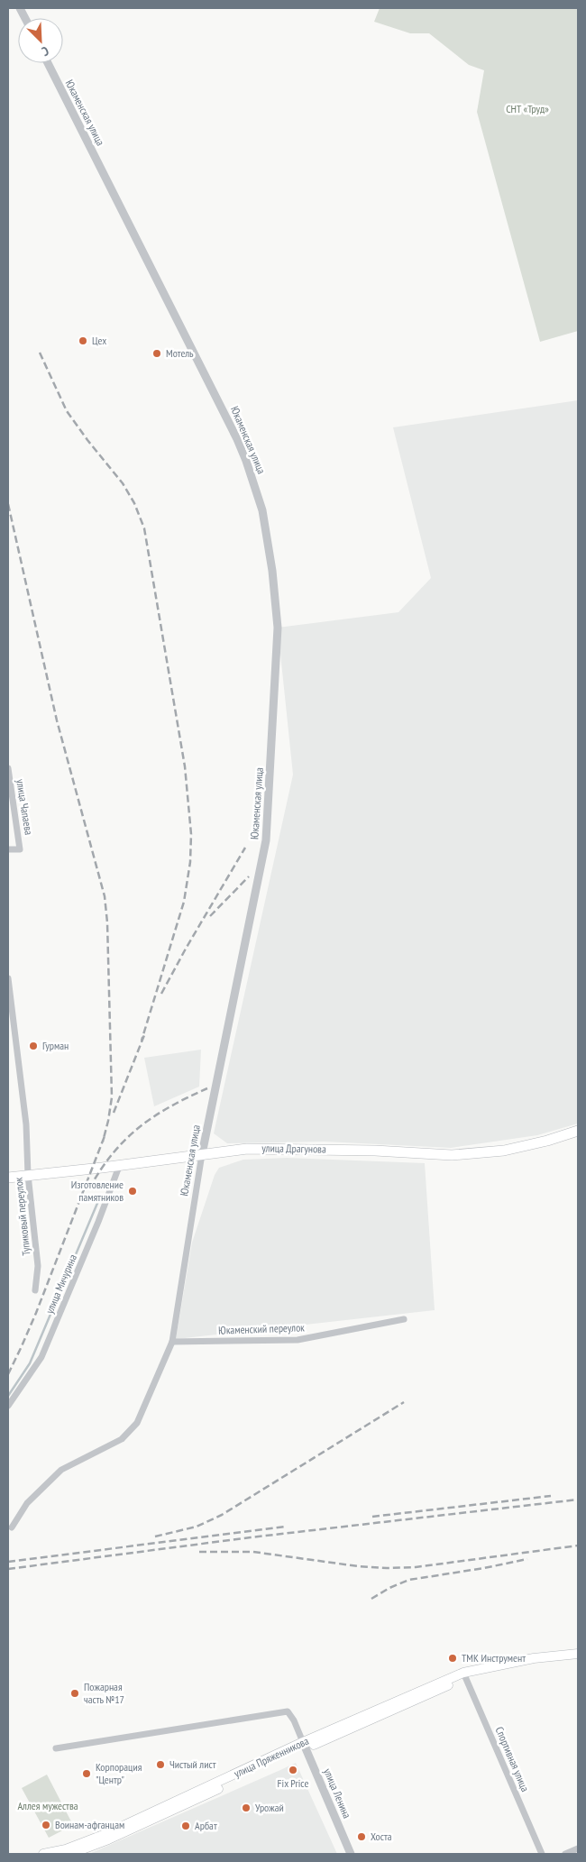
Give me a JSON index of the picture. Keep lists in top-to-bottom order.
{
  "streets": {
    "main road": ["улица Драгунова", "улица Пряженникова"],
    "street": [
      "Юкаменская улица",
      "улица Чапаева",
      "Тупиковый переулок",
      "улица Мичурина",
      "Юкаменский переулок",
      "Спортивная улица",
      "улица Ленина"
    ]
  },
  "crossings": [
    ["Юкаменская улица", "улица Драгунова"],
    ["Юкаменская улица", "Юкаменский переулок"],
    ["улица Драгунова", "Тупиковый переулок"],
    ["улица Драгунова", "улица Мичурина"],
    ["улица Пряженникова", "Спортивная улица"],
    ["улица Пряженникова", "улица Ленина"]
  ],
  "parks": ["СНТ «Труд»", "Аллея мужества"],
  "places": [
    "Цех",
    "Мотель",
    "Гурман",
    "Изготовление памятников",
    "ТМК Инструмент",
    "Пожарная часть №17",
    "Чистый лист",
    "Fix Price",
    "Корпорация \"Центр\"",
    "Урожай",
    "Воинам-афганцам",
    "Арбат",
    "Хоста"
  ],
  "north": "bottom right"
}
